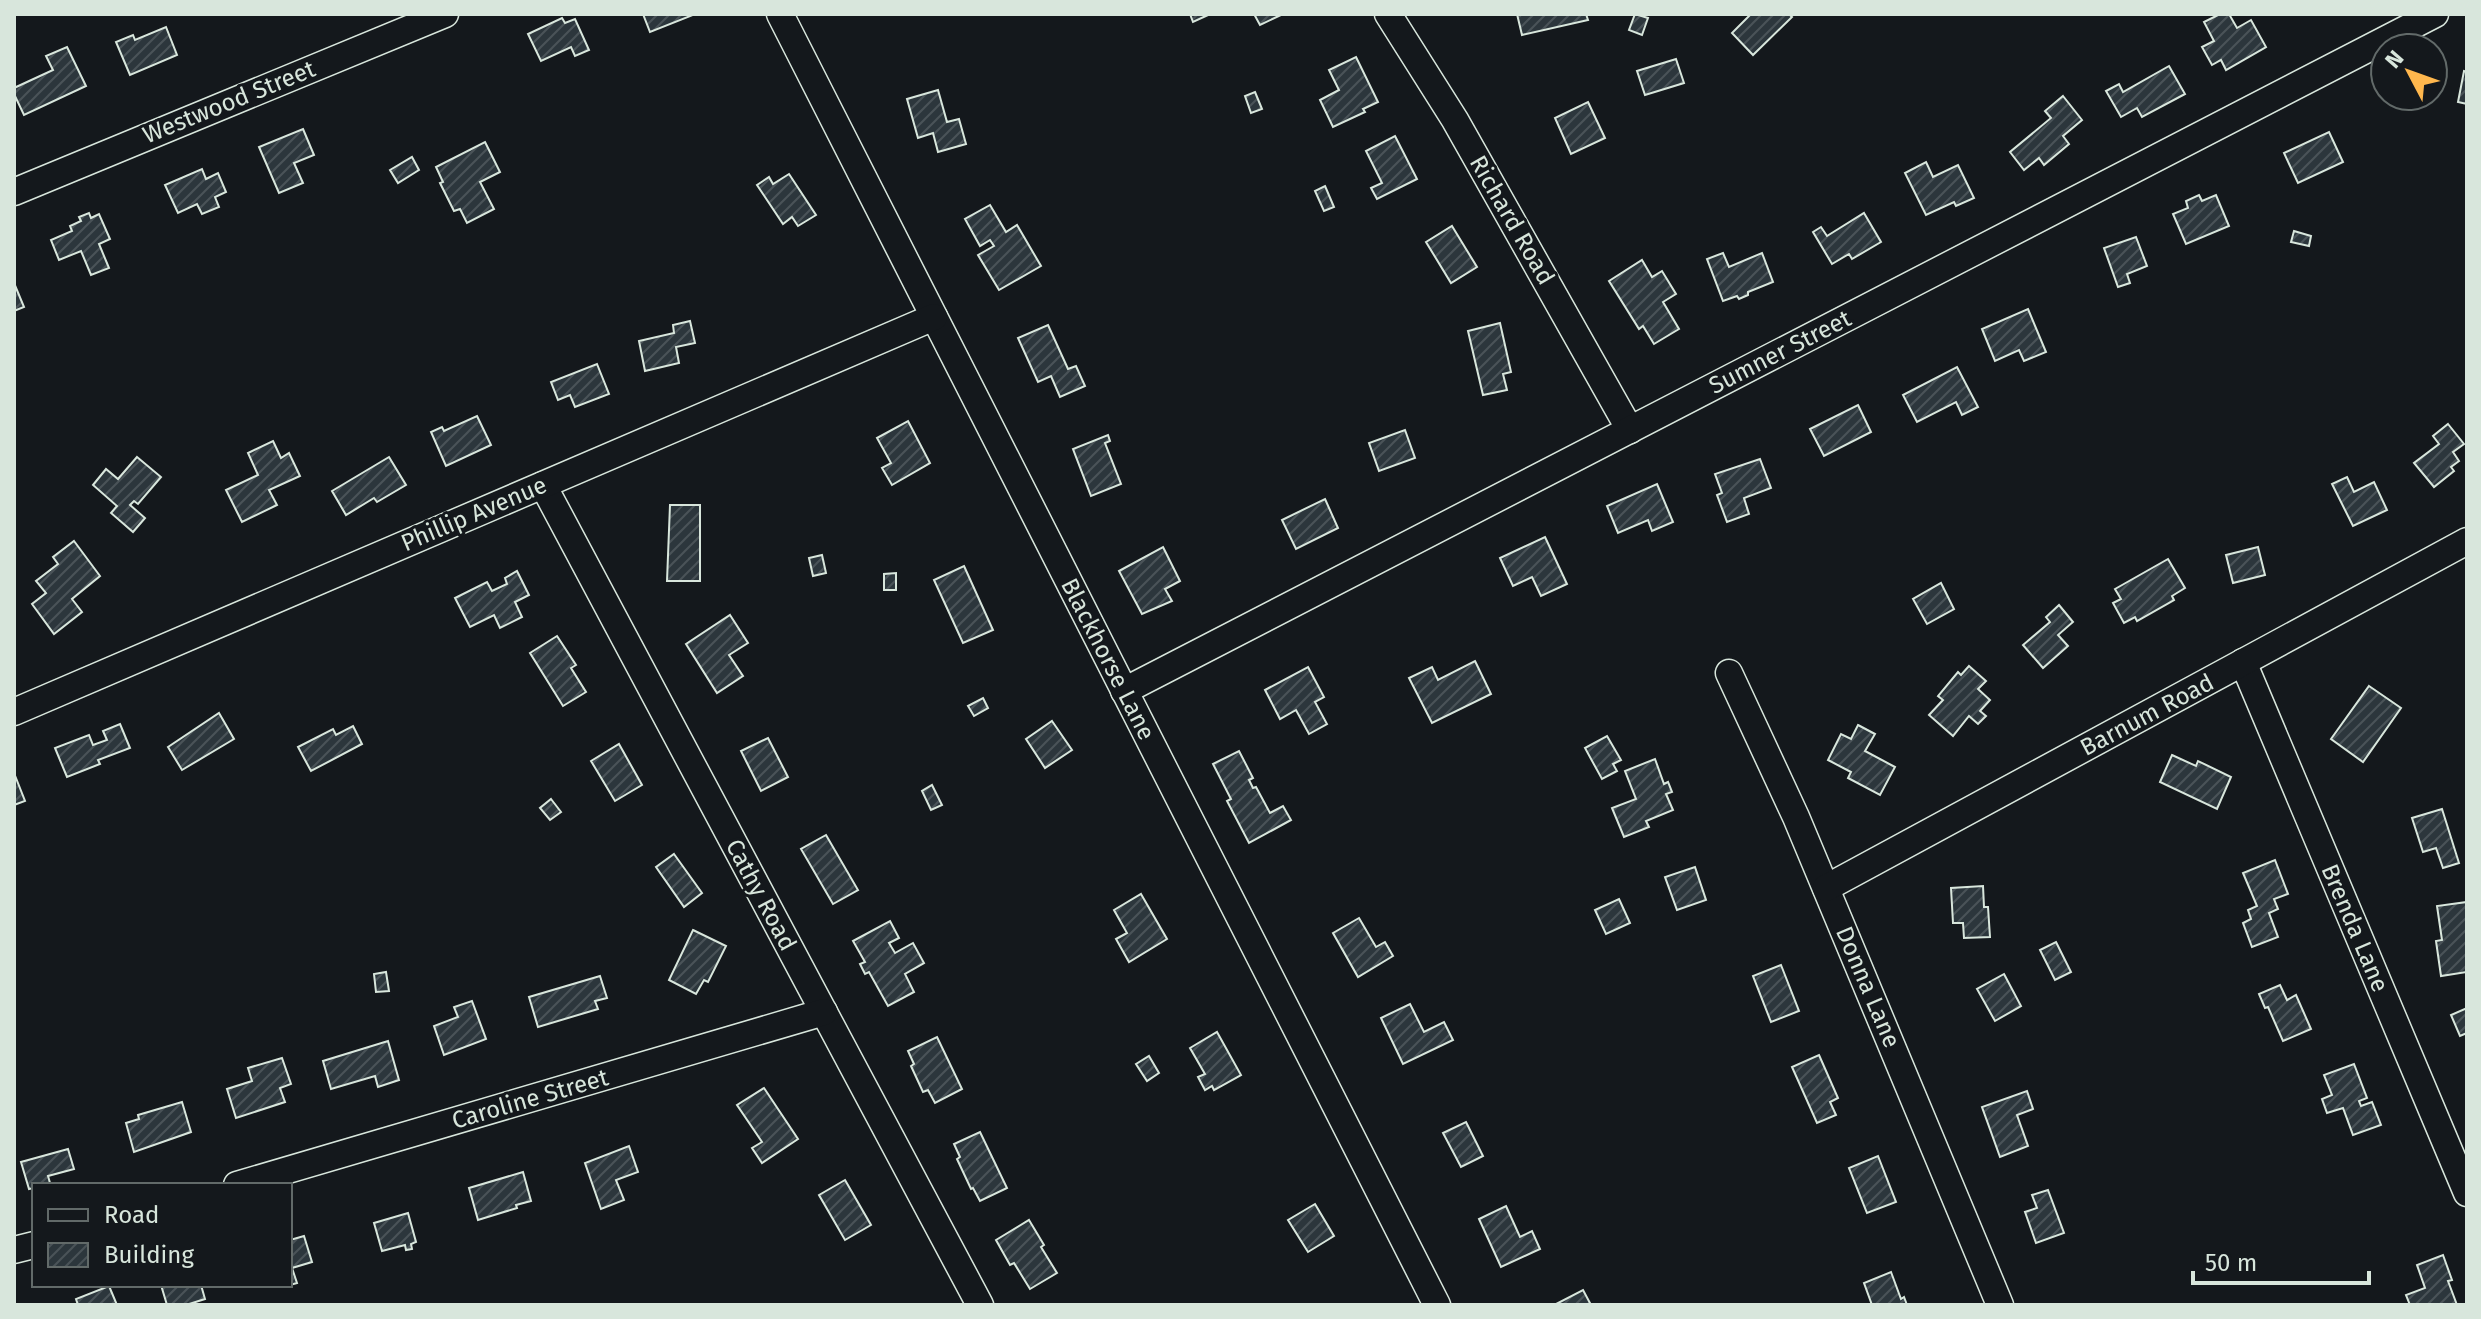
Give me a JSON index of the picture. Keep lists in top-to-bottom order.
{
  "streets": {
    "street": [
      "Westwood Street",
      "Richard Road",
      "Sumner Street",
      "Phillip Avenue",
      "Blackhorse Lane",
      "Barnum Road",
      "Cathy Road",
      "Brenda Lane",
      "Donna Lane",
      "Caroline Street"
    ]
  },
  "crossings": [
    ["Richard Road", "Sumner Street"],
    ["Sumner Street", "Blackhorse Lane"],
    ["Phillip Avenue", "Blackhorse Lane"],
    ["Phillip Avenue", "Cathy Road"],
    ["Barnum Road", "Brenda Lane"],
    ["Barnum Road", "Donna Lane"],
    ["Cathy Road", "Caroline Street"]
  ],
  "legend": ["Road", "Building"],
  "scale_bar": "50 m",
  "north": "top left"
}
